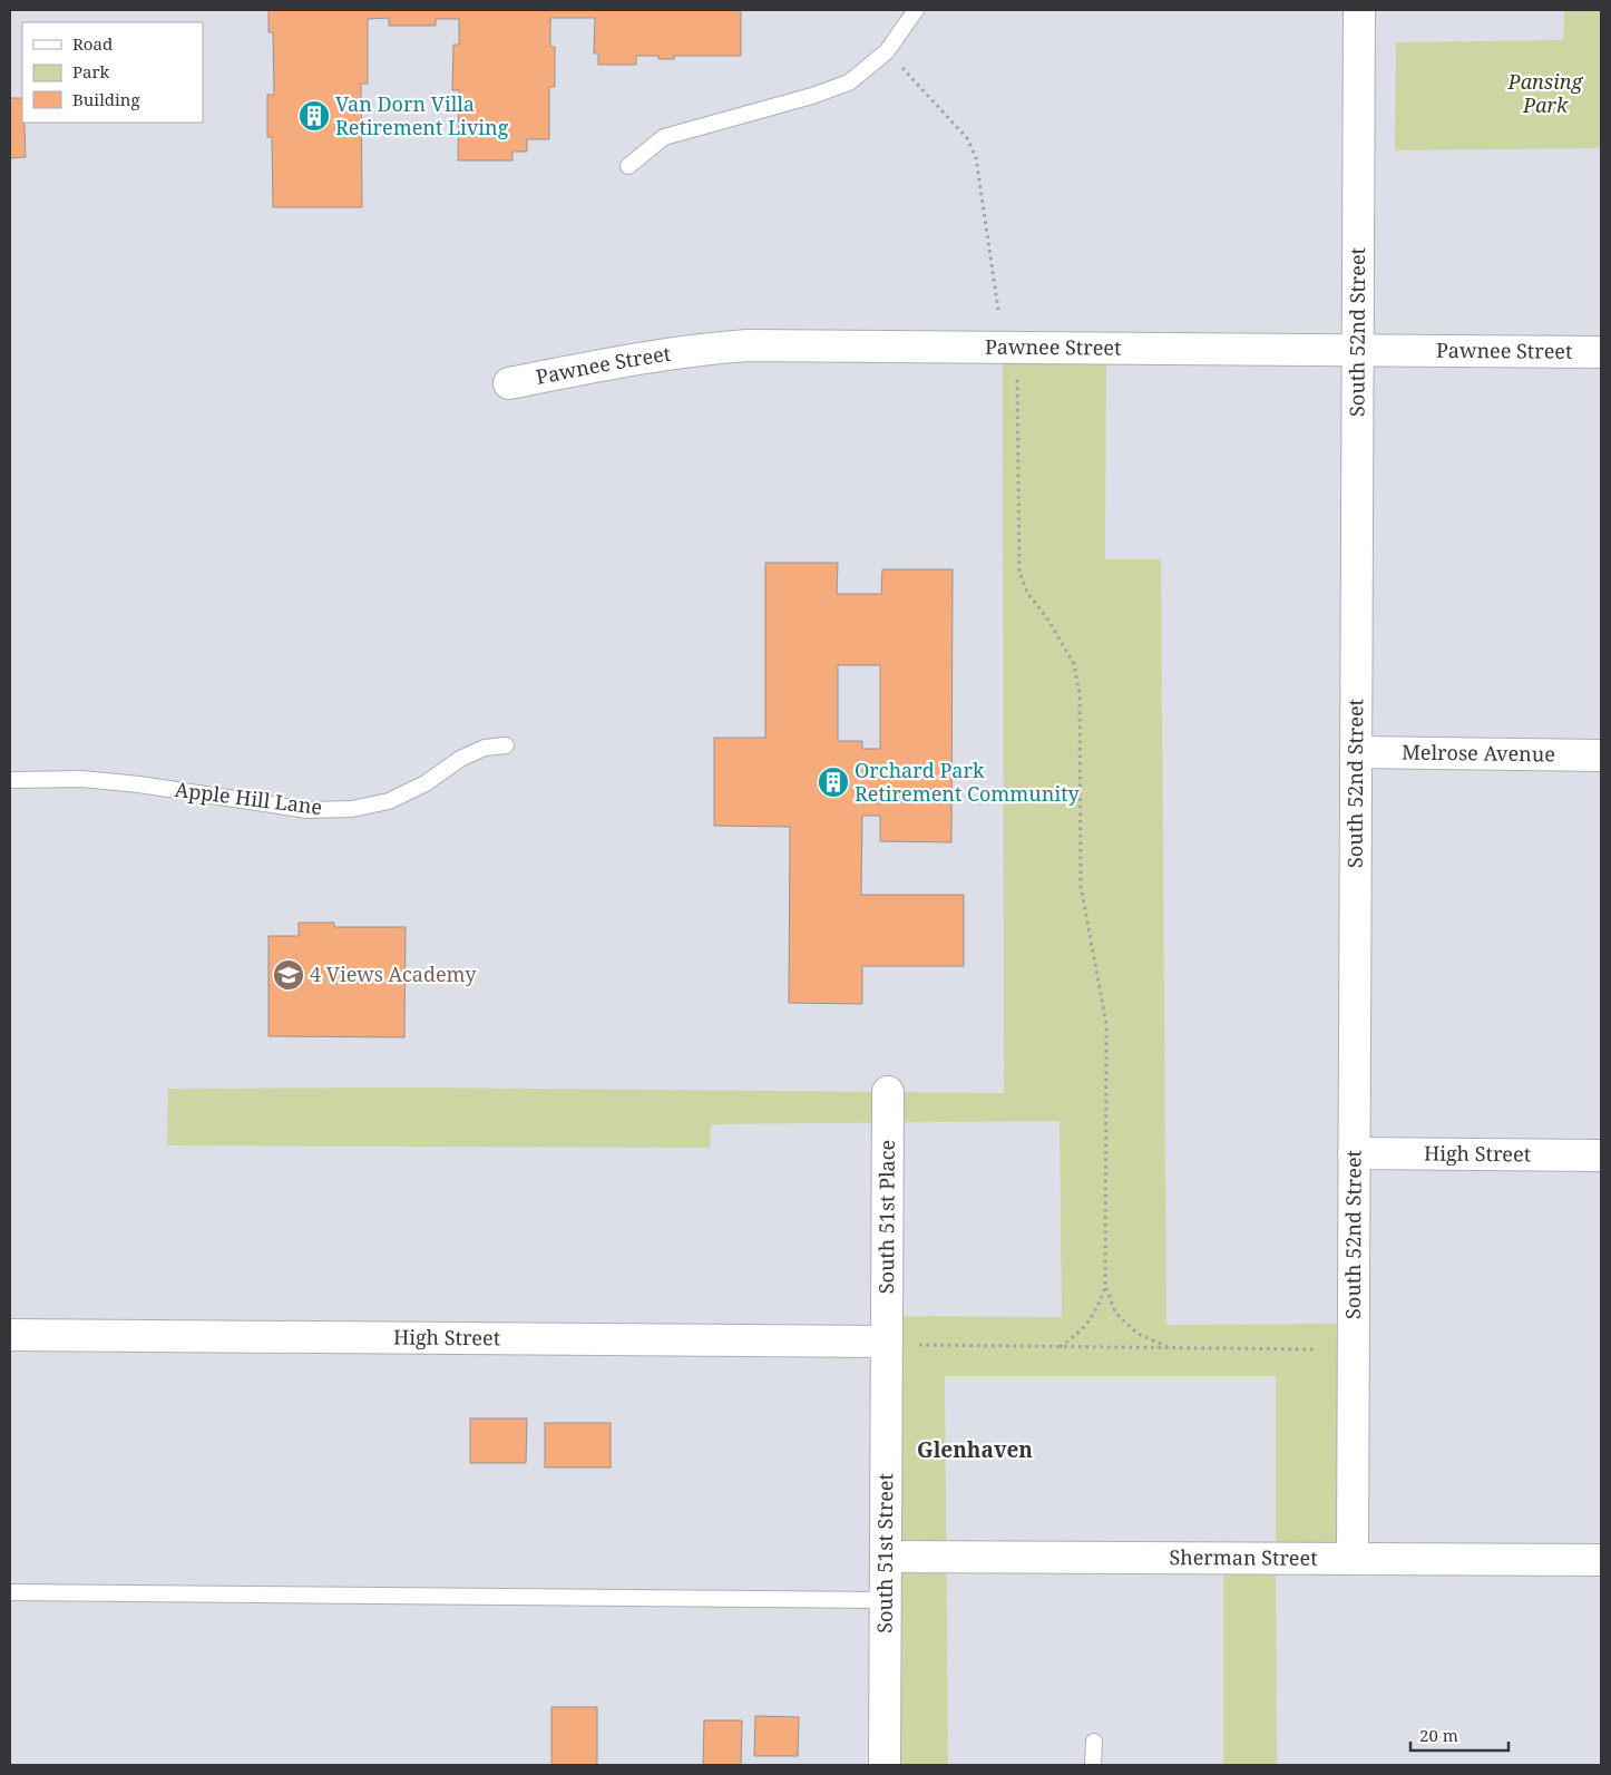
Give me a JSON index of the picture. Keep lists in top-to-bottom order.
{
  "streets": {
    "street": [
      "South 52nd Street",
      "Pawnee Street",
      "Melrose Avenue",
      "High Street",
      "South 51st Place",
      "South 51st Street",
      "Sherman Street"
    ],
    "lane": ["Apple Hill Lane"]
  },
  "crossings": [
    ["South 52nd Street", "Pawnee Street"],
    ["South 52nd Street", "Melrose Avenue"],
    ["South 52nd Street", "High Street"],
    ["South 52nd Street", "Sherman Street"],
    ["High Street", "South 51st Place"],
    ["High Street", "South 51st Street"],
    ["South 51st Place", "South 51st Street"],
    ["South 51st Street", "Sherman Street"]
  ],
  "districts": ["Glenhaven"],
  "parks": ["Pansing Park"],
  "places": {
    "building": ["Van Dorn Villa Retirement Living", "Orchard Park Retirement Community"],
    "school or university": ["4 Views Academy"]
  },
  "legend": ["Road", "Park", "Building"],
  "scale_bar": "20 m"
}
